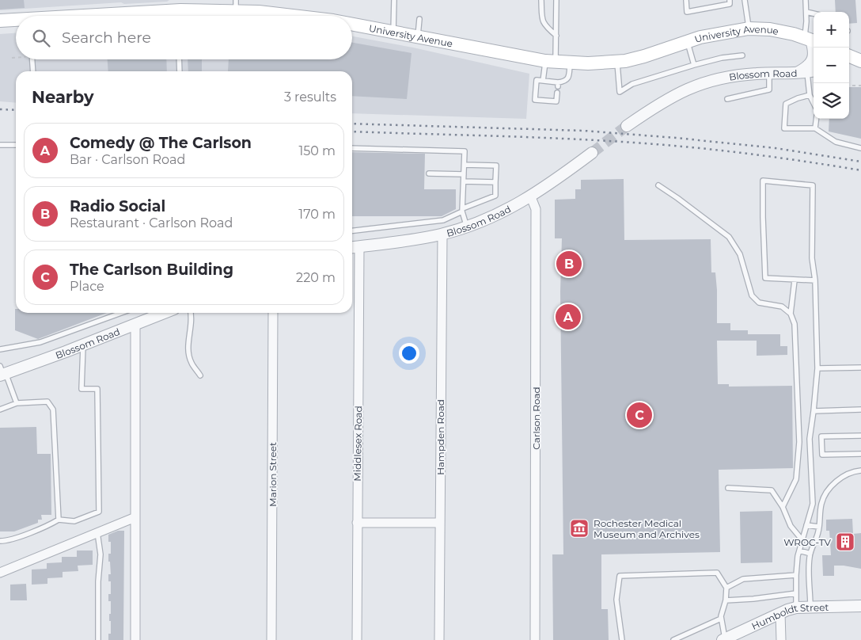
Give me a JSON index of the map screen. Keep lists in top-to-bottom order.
{
  "streets": {
    "main road": ["University Avenue"],
    "street": [
      "Blossom Road",
      "Carlson Road",
      "Hampden Road",
      "Middlesex Road",
      "Marion Street",
      "Humboldt Street"
    ]
  },
  "crossings": [
    ["Blossom Road", "Carlson Road"],
    ["Blossom Road", "Hampden Road"],
    ["Blossom Road", "Middlesex Road"]
  ],
  "places": {
    "museum": ["Rochester Medical Museum and Archives"],
    "building": ["WROC-TV"]
  },
  "page": {
    "map_buttons": ["+", "−"],
    "search": "Search here",
    "heading": ["Nearby", "3 results"],
    "list": [
      {
        "mark": "A",
        "name": "Comedy @ The Carlson",
        "note": "Bar · Carlson Road",
        "value": "150 m"
      },
      {
        "mark": "B",
        "name": "Radio Social",
        "note": "Restaurant · Carlson Road",
        "value": "170 m"
      },
      {
        "mark": "C",
        "name": "The Carlson Building",
        "note": "Place",
        "value": "220 m"
      }
    ],
    "pins": ["B", "A", "C"]
  }
}
